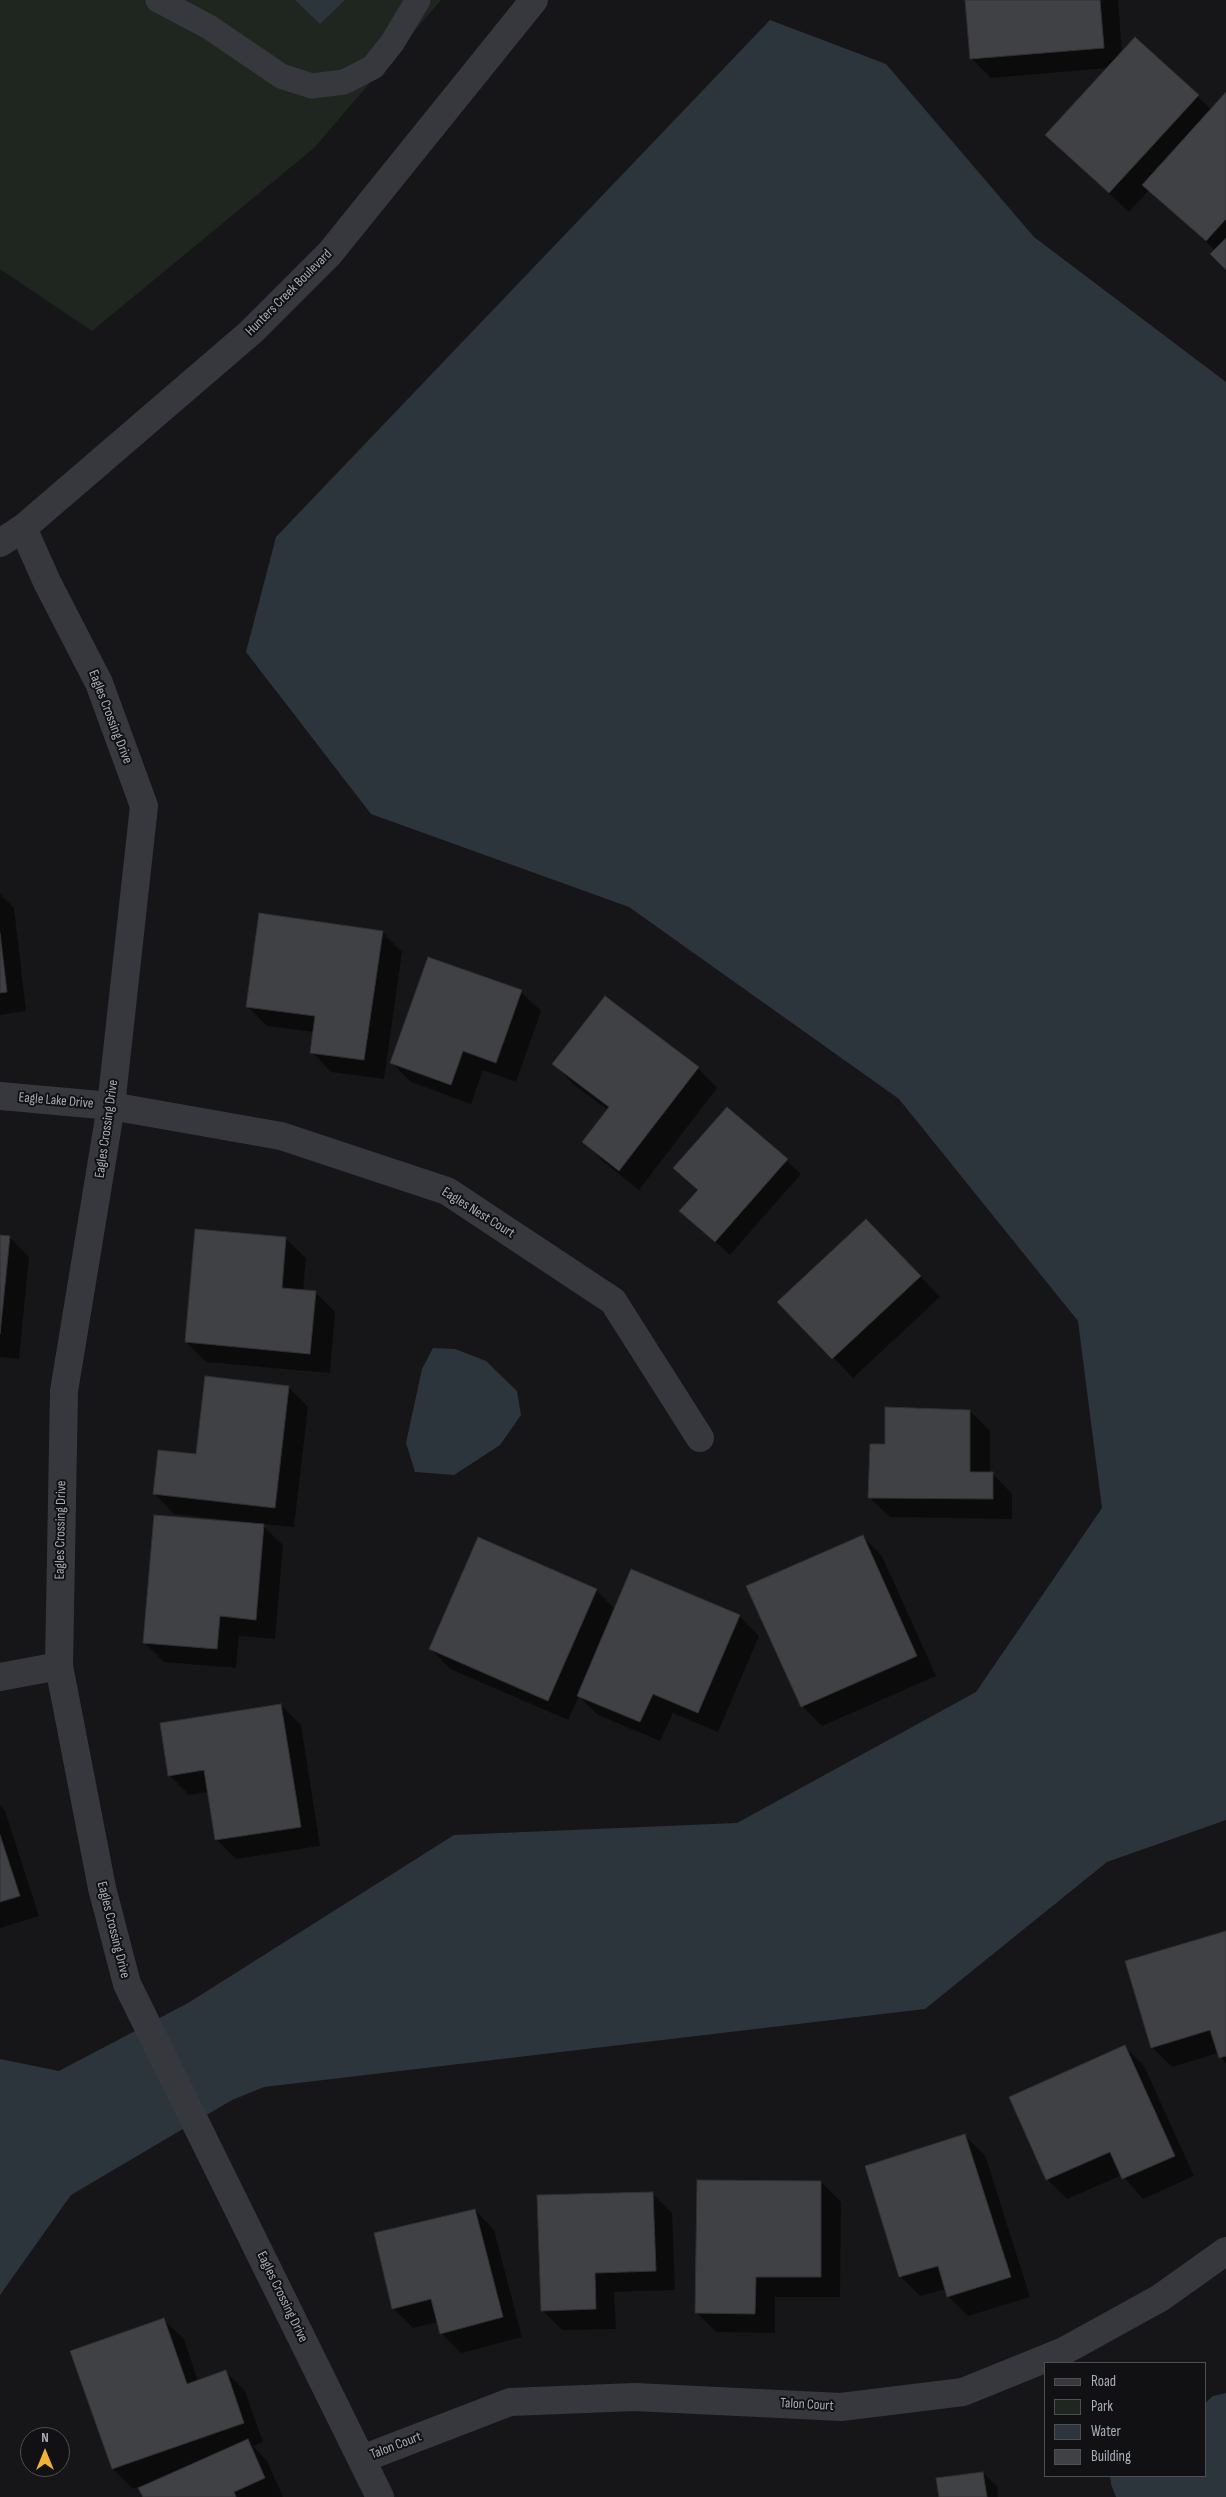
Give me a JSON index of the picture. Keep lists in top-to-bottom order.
{
  "streets": {
    "street": [
      "Hunters Creek Boulevard",
      "Eagles Crossing Drive",
      "Eagle Lake Drive",
      "Eagles Nest Court",
      "Talon Court"
    ]
  },
  "crossings": [
    ["Hunters Creek Boulevard", "Eagles Crossing Drive"],
    ["Eagles Crossing Drive", "Eagle Lake Drive"],
    ["Eagles Crossing Drive", "Eagles Nest Court"],
    ["Eagles Crossing Drive", "Talon Court"],
    ["Eagle Lake Drive", "Eagles Nest Court"]
  ],
  "legend": [
    "Road",
    "Park",
    "Water",
    "Building"
  ],
  "north": "top"
}
